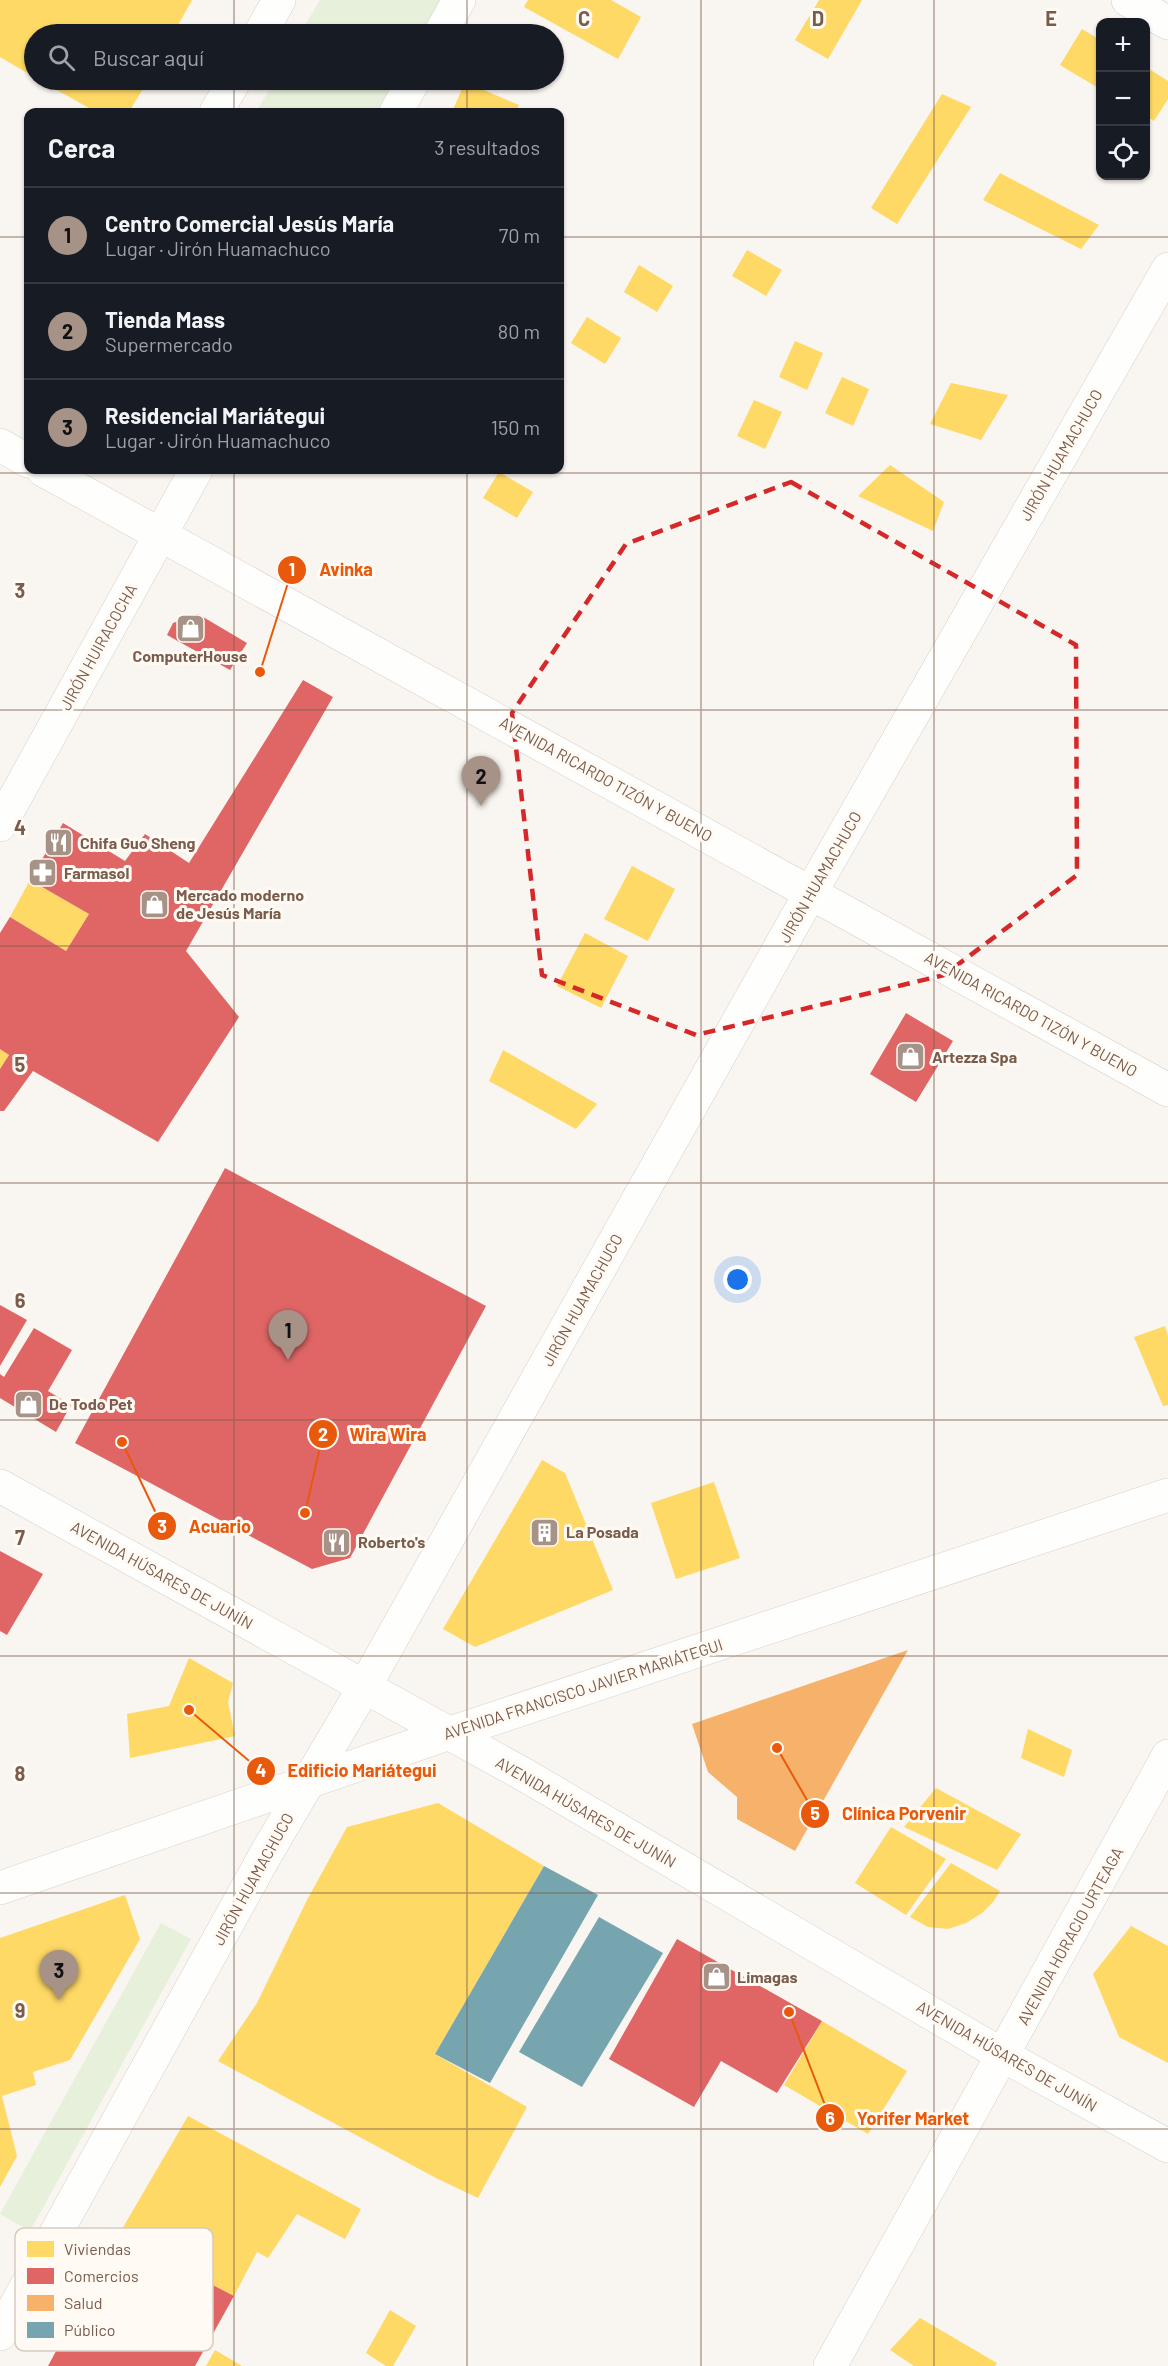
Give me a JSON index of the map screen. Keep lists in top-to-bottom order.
{
  "streets": {
    "street": [
      "JIRÓN HUAMACHUCO",
      "JIRÓN HUIRACOCHA",
      "AVENIDA RICARDO TIZÓN Y BUENO",
      "AVENIDA HÚSARES DE JUNÍN",
      "AVENIDA FRANCISCO JAVIER MARIÁTEGUI",
      "AVENIDA HORACIO URTEAGA"
    ]
  },
  "crossings": [
    ["JIRÓN HUAMACHUCO", "AVENIDA RICARDO TIZÓN Y BUENO"],
    ["JIRÓN HUAMACHUCO", "AVENIDA HÚSARES DE JUNÍN"],
    ["JIRÓN HUAMACHUCO", "AVENIDA FRANCISCO JAVIER MARIÁTEGUI"],
    ["JIRÓN HUIRACOCHA", "AVENIDA RICARDO TIZÓN Y BUENO"],
    ["AVENIDA HÚSARES DE JUNÍN", "AVENIDA FRANCISCO JAVIER MARIÁTEGUI"],
    ["AVENIDA HÚSARES DE JUNÍN", "AVENIDA HORACIO URTEAGA"]
  ],
  "places": {
    "shop": [
      "ComputerHouse",
      "Mercado moderno de Jesús María",
      "Artezza Spa",
      "De Todo Pet",
      "Limagas"
    ],
    "other": [
      "Avinka",
      "Acuario",
      "Wira Wira",
      "Edificio Mariátegui",
      "Clínica Porvenir",
      "Yorifer Market"
    ],
    "restaurant": ["Chifa Guo Sheng", "Roberto's"],
    "pharmacy": ["Farmasol"],
    "building": ["La Posada"]
  },
  "legend": [
    "Viviendas",
    "Comercios",
    "Salud",
    "Público"
  ],
  "page": {
    "map_buttons": ["+", "−"],
    "search": "Buscar aquí",
    "heading": ["Cerca", "3 resultados"],
    "list": [
      {
        "mark": "1",
        "name": "Centro Comercial Jesús María",
        "note": "Lugar · Jirón Huamachuco",
        "value": "70 m"
      },
      {
        "mark": "2",
        "name": "Tienda Mass",
        "note": "Supermercado",
        "value": "80 m"
      },
      {
        "mark": "3",
        "name": "Residencial Mariátegui",
        "note": "Lugar · Jirón Huamachuco",
        "value": "150 m"
      }
    ],
    "pins": ["2", "1", "3"]
  },
  "grid": {
    "columns": ["C", "D", "E"],
    "rows": [
      "3",
      "4",
      "5",
      "6",
      "7",
      "8",
      "9"
    ]
  }
}
